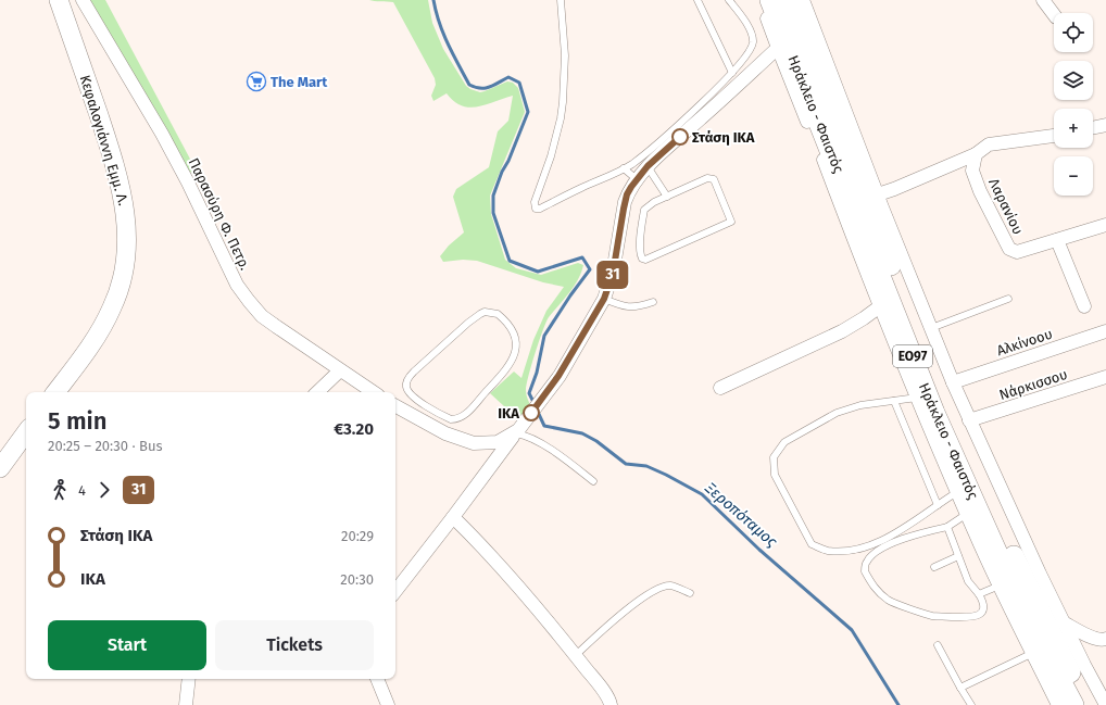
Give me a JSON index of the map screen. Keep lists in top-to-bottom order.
{
  "streets": {
    "main road": ["Ηράκλειο - Φαιστός", "Κεφαλογιάννη Εμμ. Λ.", "ΕΟ97"],
    "street": [
      "Λαρανίου",
      "Παρασύρη Φ. Πετρ.",
      "Αλκίνοου",
      "Νάρκισσου"
    ]
  },
  "water": ["Ξεροπόταμος"],
  "places": {
    "supermarket": ["The Mart"],
    "other": ["Στάση ΙΚΑ", "IKA"]
  },
  "lines": ["bus line 31"],
  "page": {
    "on_map": "31",
    "map_buttons": ["+", "−"],
    "heading": ["5 min", "20:25 – 20:30 · Bus", "€3.20"],
    "legs": ["4", "31"],
    "list": [
      {
        "name": "Στάση ΙΚΑ",
        "value": "20:29"
      },
      {
        "name": "IKA",
        "value": "20:30"
      }
    ],
    "buttons": ["Start", "Tickets"]
  }
}
